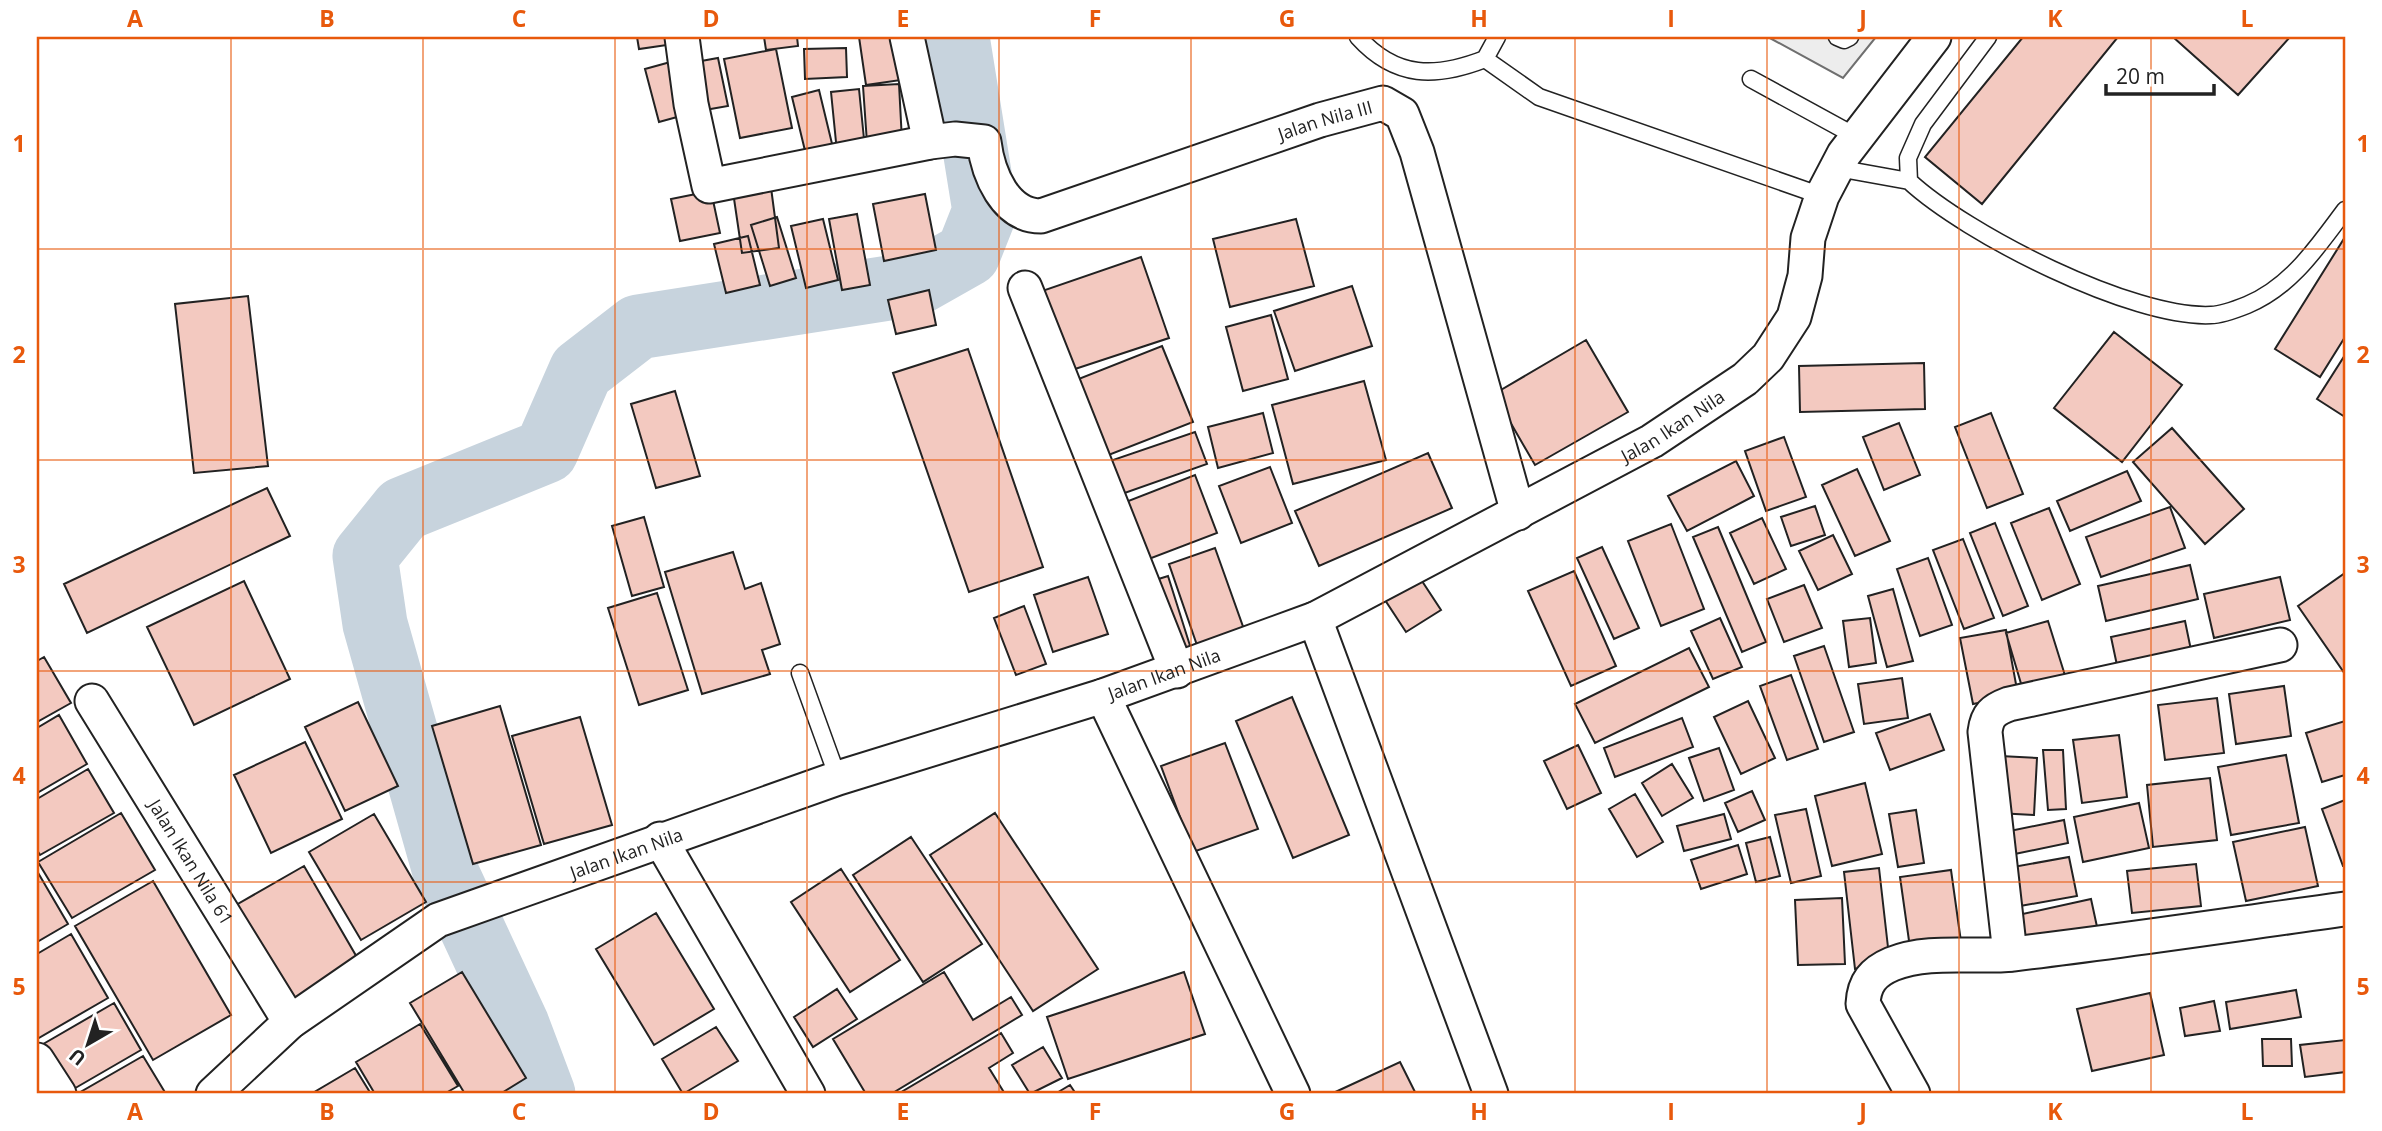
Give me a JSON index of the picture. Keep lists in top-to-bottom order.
{
  "streets": {
    "street": ["Jalan Nila III", "Jalan Ikan Nila", "Jalan Ikan Nila 61"]
  },
  "crossings": [
    ["Jalan Nila III", "Jalan Ikan Nila"],
    ["Jalan Ikan Nila", "Jalan Ikan Nila 61"]
  ],
  "scale_bar": "20 m",
  "north": "bottom left",
  "grid": {
    "columns": [
      "A",
      "B",
      "C",
      "D",
      "E",
      "F",
      "G",
      "H",
      "I",
      "J",
      "K",
      "L"
    ],
    "rows": [
      "1",
      "2",
      "3",
      "4",
      "5"
    ]
  }
}
